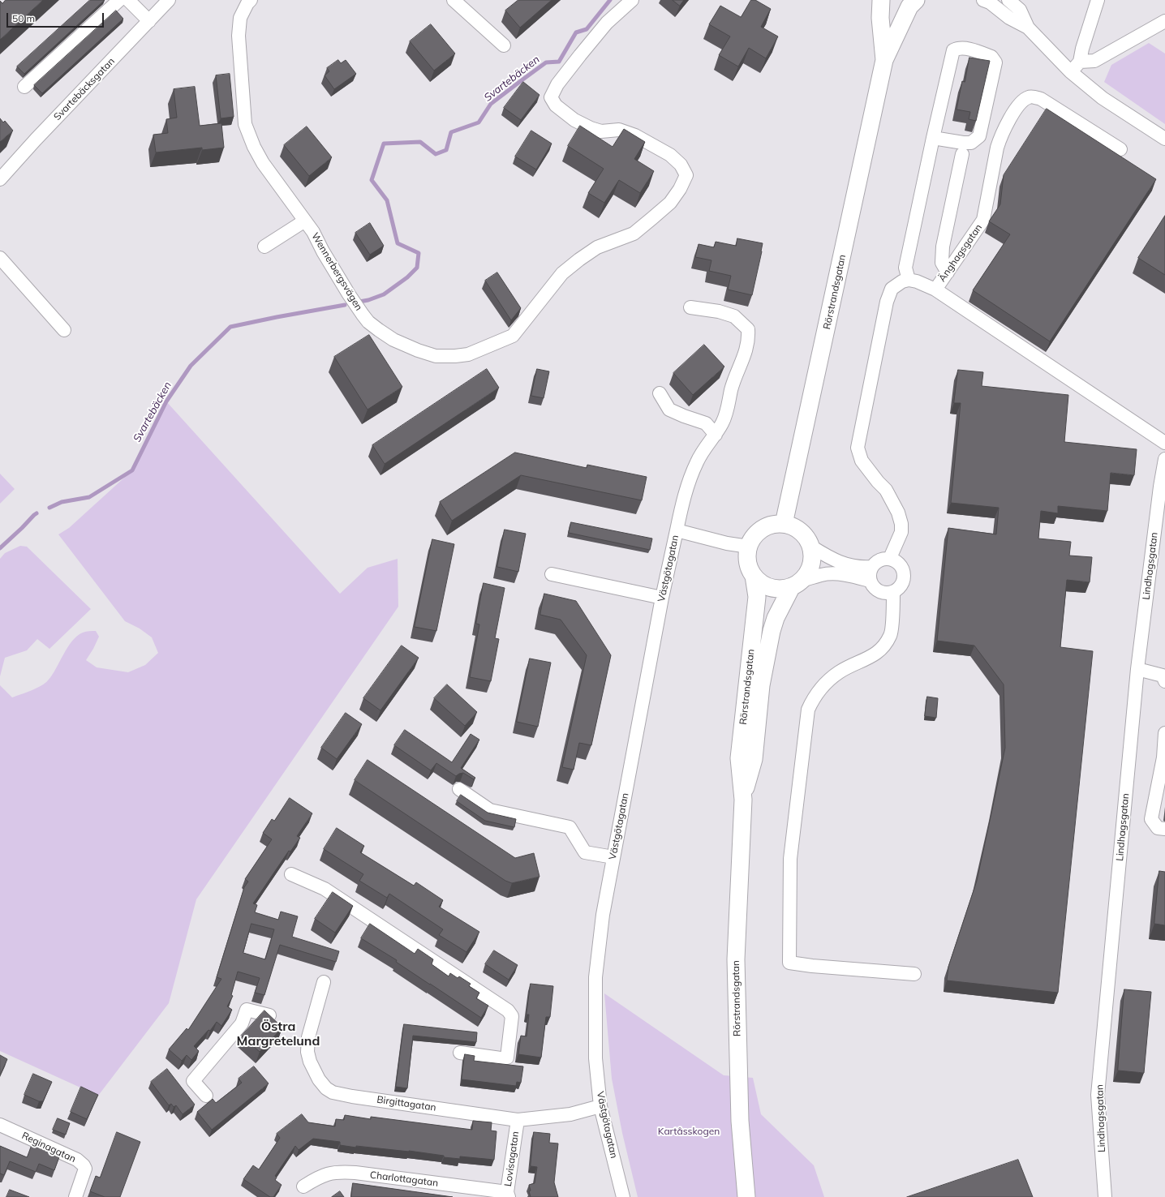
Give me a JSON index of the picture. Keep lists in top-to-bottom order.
{
  "streets": {
    "main road": ["Rörstrandsgatan"],
    "street": [
      "Svartebäcksgatan",
      "Änghagsgatan",
      "Wennerbergsvägen",
      "Lindhagsgatan",
      "Västgötagatan",
      "Birgittagatan",
      "Reginagatan",
      "Lovisagatan",
      "Charlottagatan"
    ]
  },
  "crossings": [
    ["Rörstrandsgatan", "Västgötagatan"],
    ["Västgötagatan", "Birgittagatan"],
    ["Birgittagatan", "Lovisagatan"],
    ["Lovisagatan", "Charlottagatan"]
  ],
  "districts": ["Östra Margretelund"],
  "water": ["Svartebäcken"],
  "parks": ["Kartåsskogen"],
  "scale_bar": "50 m"
}
